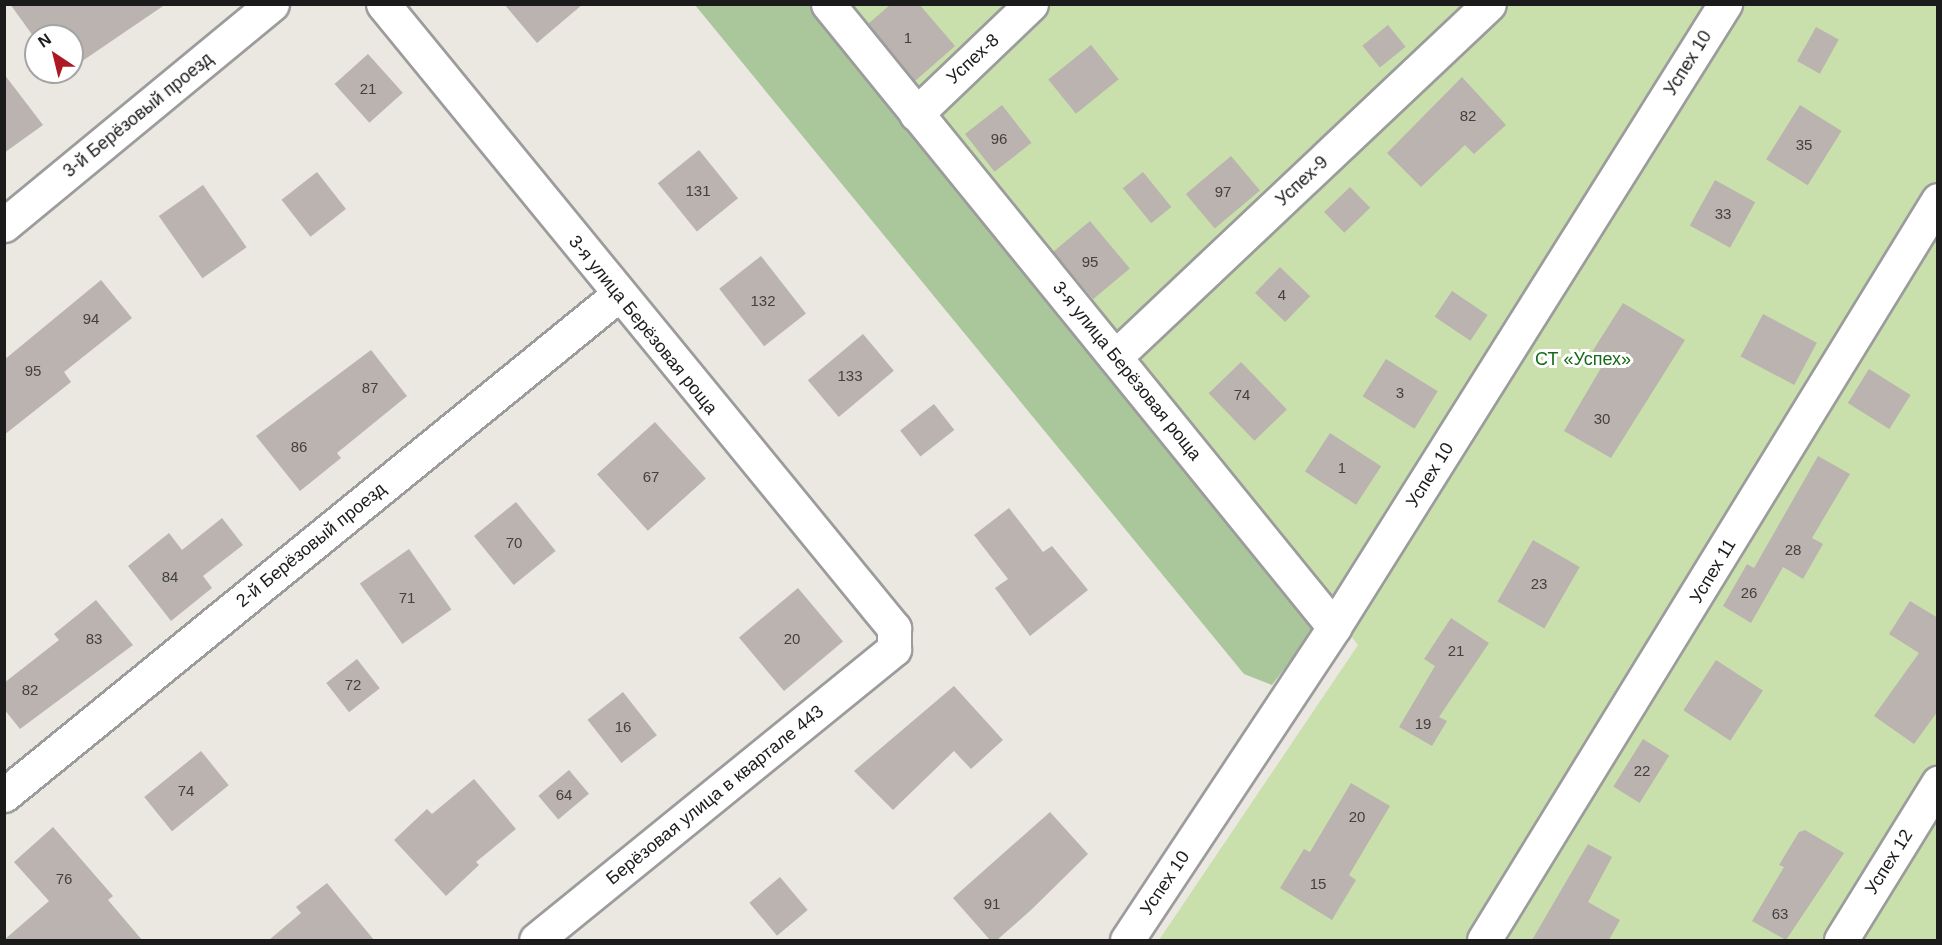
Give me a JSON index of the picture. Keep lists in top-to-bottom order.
{
  "streets": {
    "street": [
      "Успех-8",
      "Успех 10",
      "3-й Берёзовый проезд",
      "Успех-9",
      "3-я улица Берёзовая роща",
      "2-й Берёзовый проезд",
      "Успех 11",
      "Берёзовая улица в квартале 443",
      "Успех 12"
    ]
  },
  "crossings": [
    ["Успех-8", "3-я улица Берёзовая роща"],
    ["Успех 10", "3-я улица Берёзовая роща"],
    ["Успех-9", "3-я улица Берёзовая роща"],
    ["3-я улица Берёзовая роща", "2-й Берёзовый проезд"],
    ["3-я улица Берёзовая роща", "Берёзовая улица в квартале 443"]
  ],
  "parks": ["СТ «Успех»"],
  "house_numbers": [
    "1",
    "21",
    "82",
    "96",
    "35",
    "131",
    "97",
    "33",
    "95",
    "4",
    "132",
    "94",
    "95",
    "133",
    "87",
    "3",
    "74",
    "30",
    "86",
    "1",
    "67",
    "70",
    "28",
    "84",
    "23",
    "26",
    "71",
    "83",
    "20",
    "21",
    "72",
    "82",
    "19",
    "16",
    "22",
    "74",
    "64",
    "20",
    "76",
    "15",
    "91",
    "63"
  ],
  "north": "top left"
}
